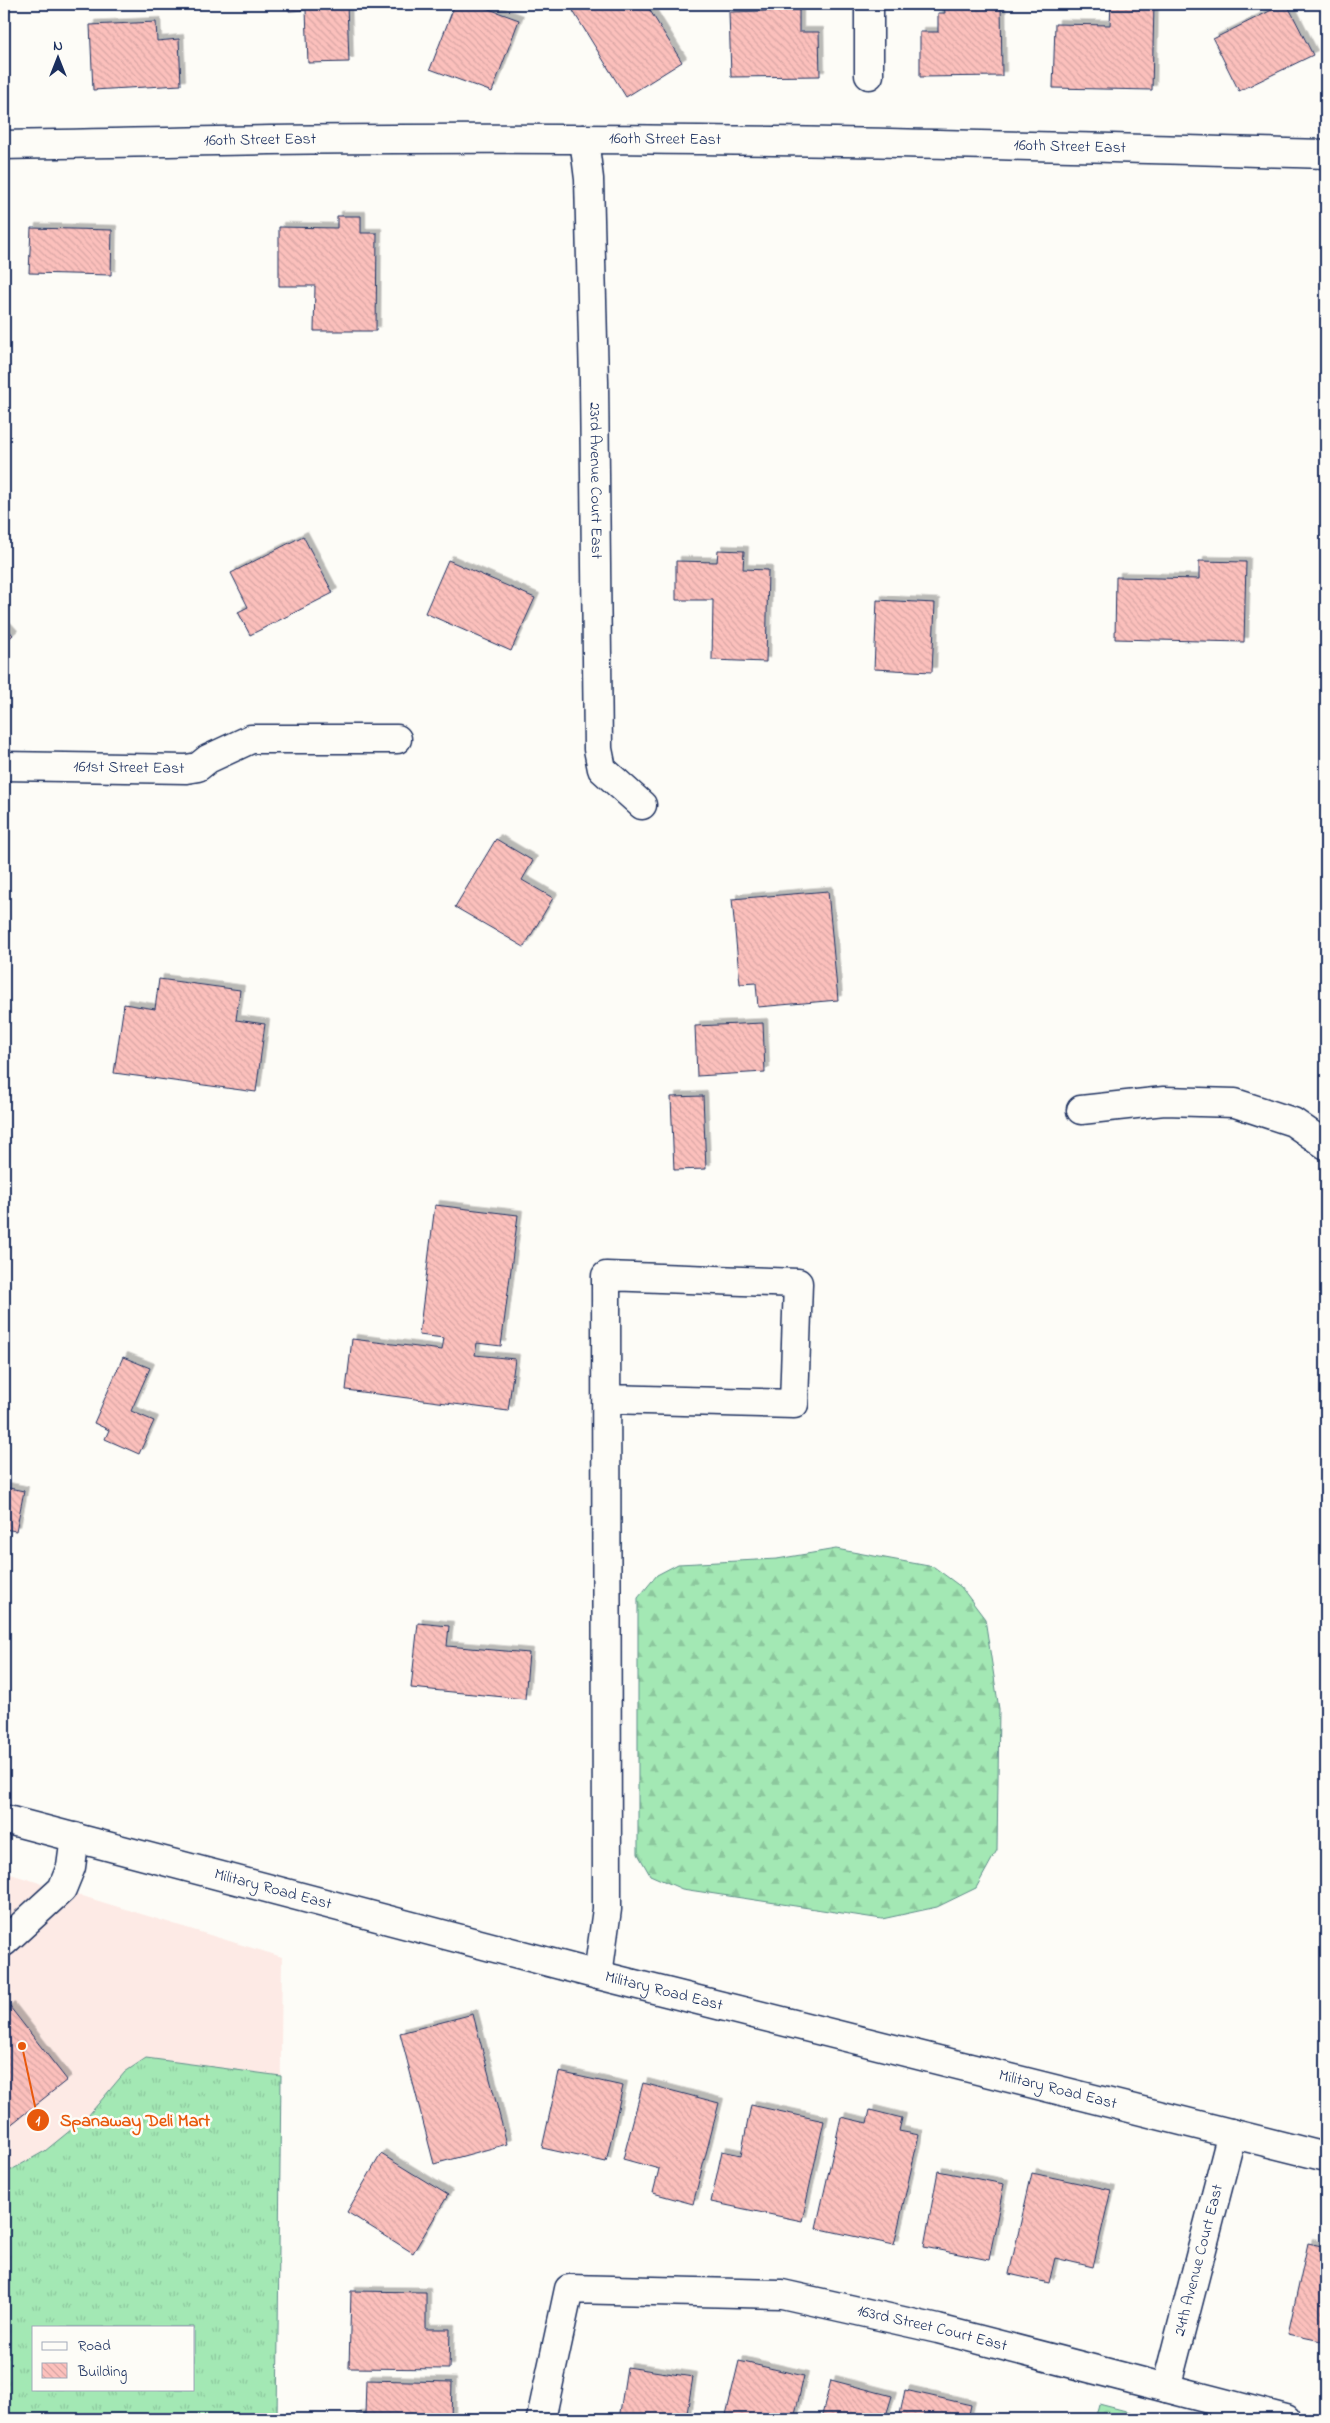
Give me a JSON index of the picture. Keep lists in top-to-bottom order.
{
  "streets": {
    "street": [
      "160th Street East",
      "23rd Avenue Court East",
      "161st Street East",
      "Military Road East",
      "24th Avenue Court East",
      "163rd Street Court East"
    ]
  },
  "crossings": [
    ["160th Street East", "23rd Avenue Court East"],
    ["Military Road East", "24th Avenue Court East"],
    ["24th Avenue Court East", "163rd Street Court East"]
  ],
  "places": ["Spanaway Deli Mart"],
  "legend": ["Road", "Building"],
  "north": "top"
}
